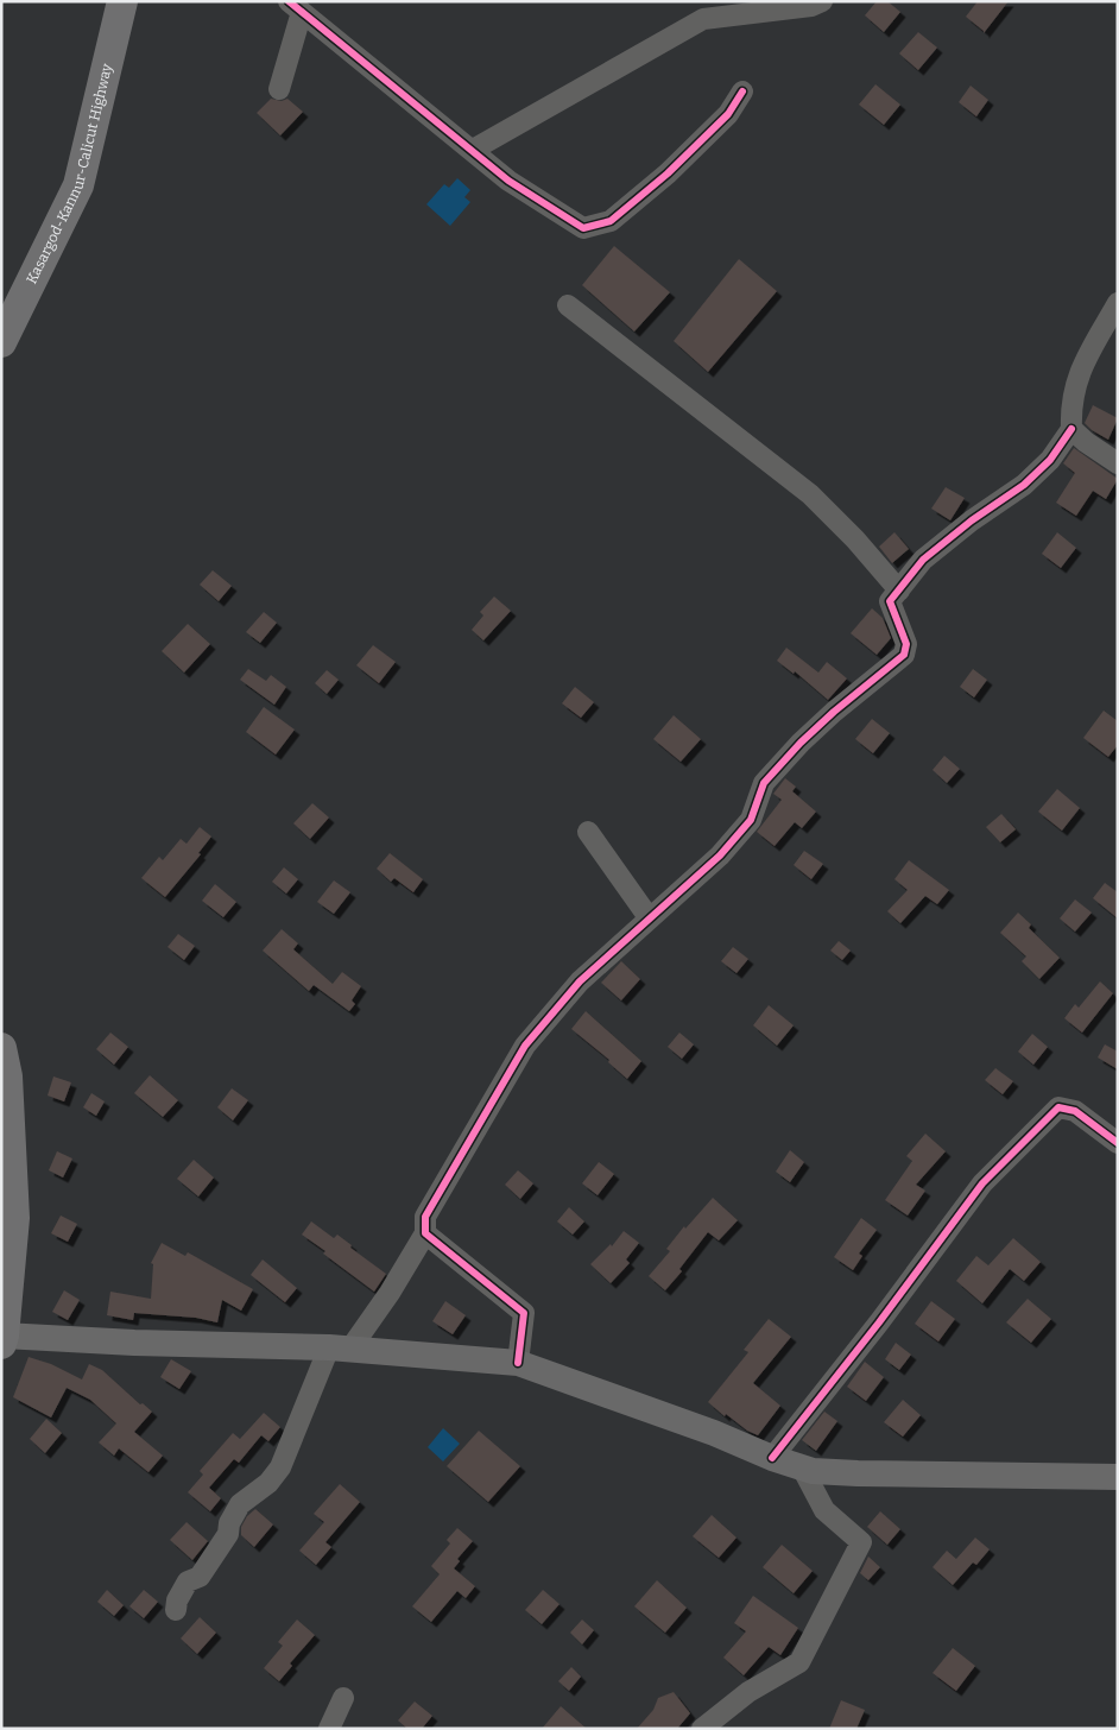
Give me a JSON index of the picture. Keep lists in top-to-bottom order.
{
  "streets": {
    "highway": ["Kasargod-Kannur-Calicut Highway"]
  }
}
